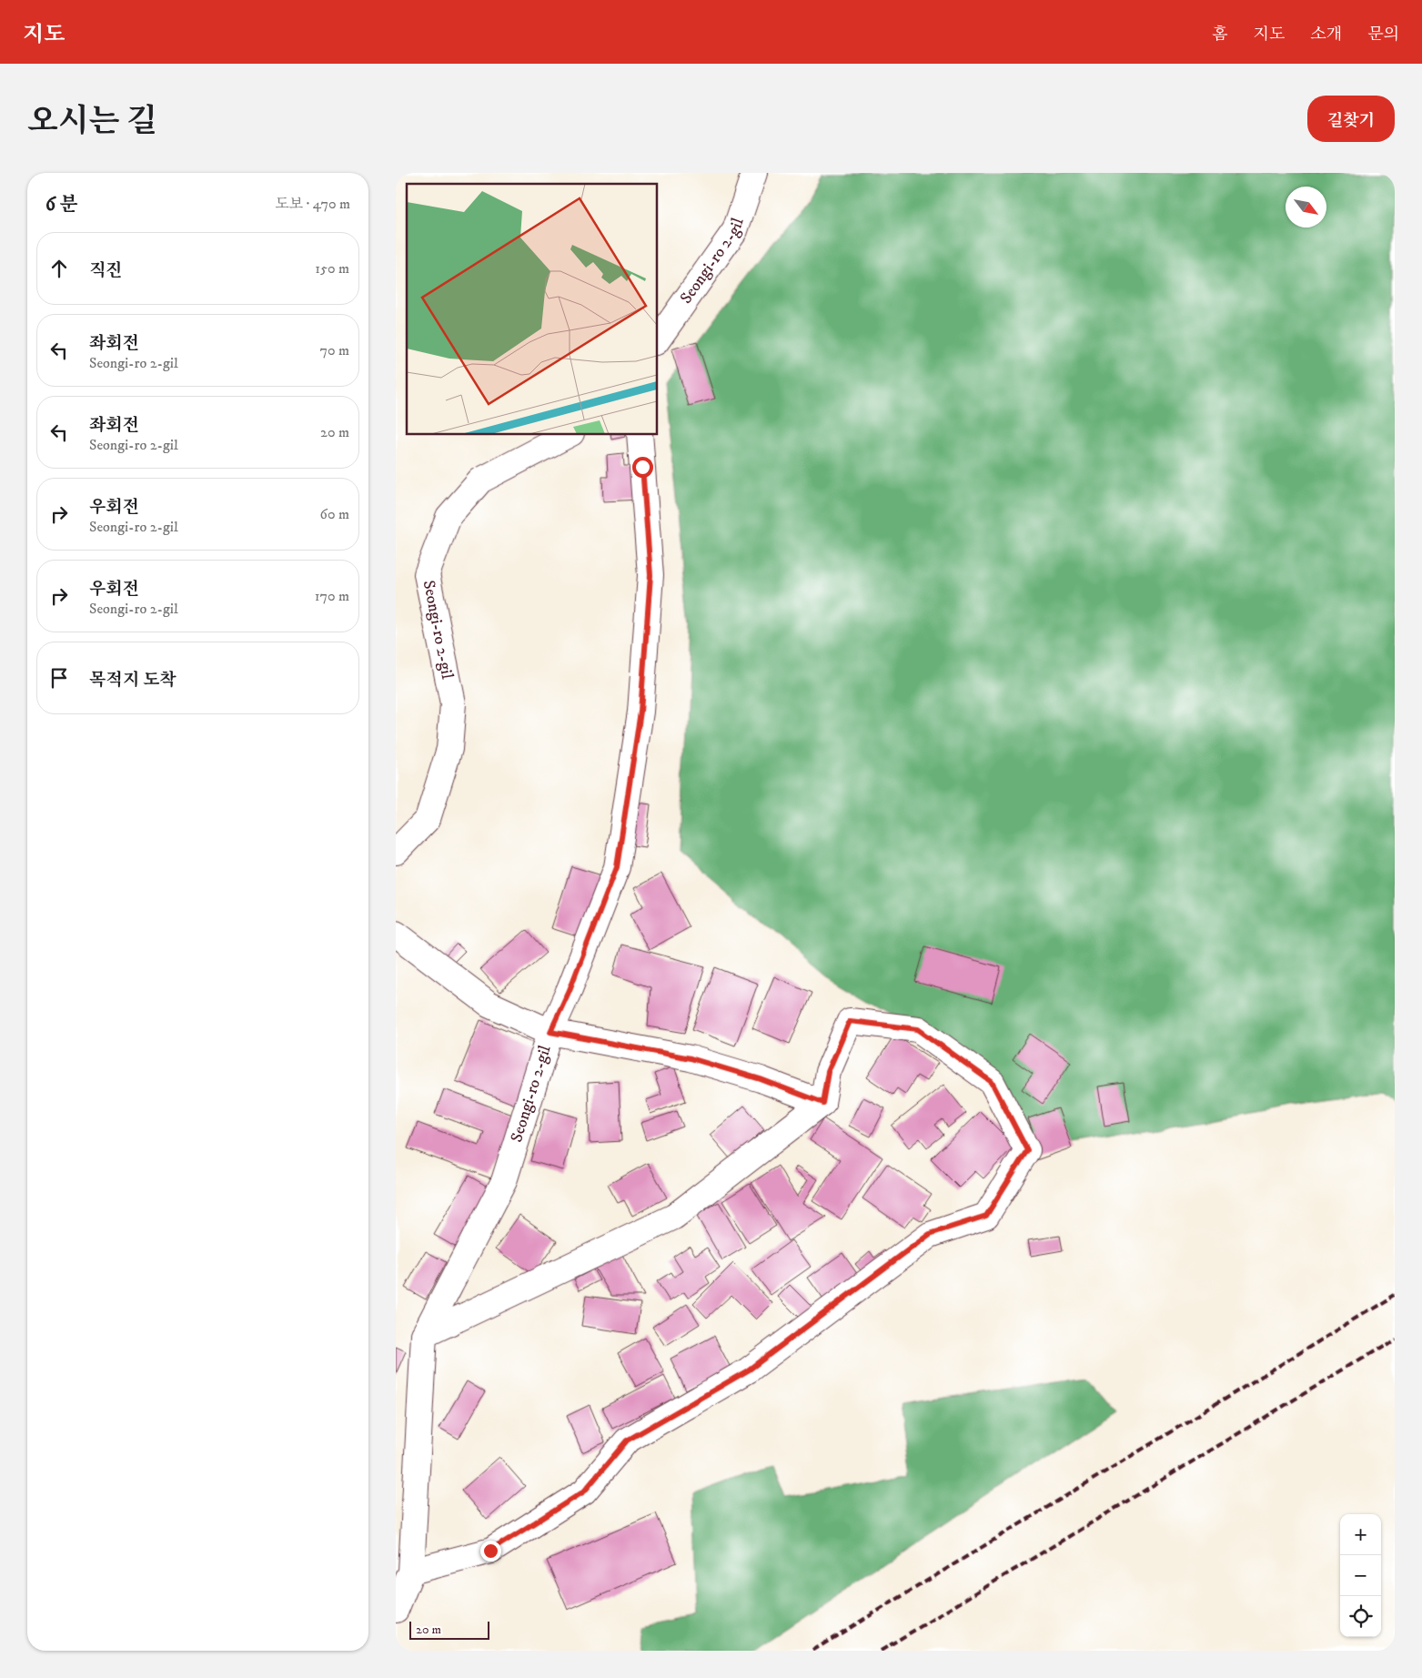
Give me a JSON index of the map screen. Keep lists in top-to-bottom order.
{
  "streets": {
    "street": ["Seongi-ro 2-gil"]
  },
  "scale_bar": "20 m",
  "north": "bottom right",
  "page": {
    "header": "지도",
    "nav": [
      "홈",
      "지도",
      "소개",
      "문의"
    ],
    "title": "오시는 길",
    "buttons": "길찾기",
    "heading": ["6 분", "도보 · 470 m"],
    "list": [
      ["직진", "150 m"],
      ["좌회전", "Seongi-ro 2-gil", "70 m"],
      ["좌회전", "Seongi-ro 2-gil", "20 m"],
      ["우회전", "Seongi-ro 2-gil", "60 m"],
      ["우회전", "Seongi-ro 2-gil", "170 m"],
      "목적지 도착"
    ],
    "map_buttons": ["+", "−"],
    "scale": "20 m"
  }
}
